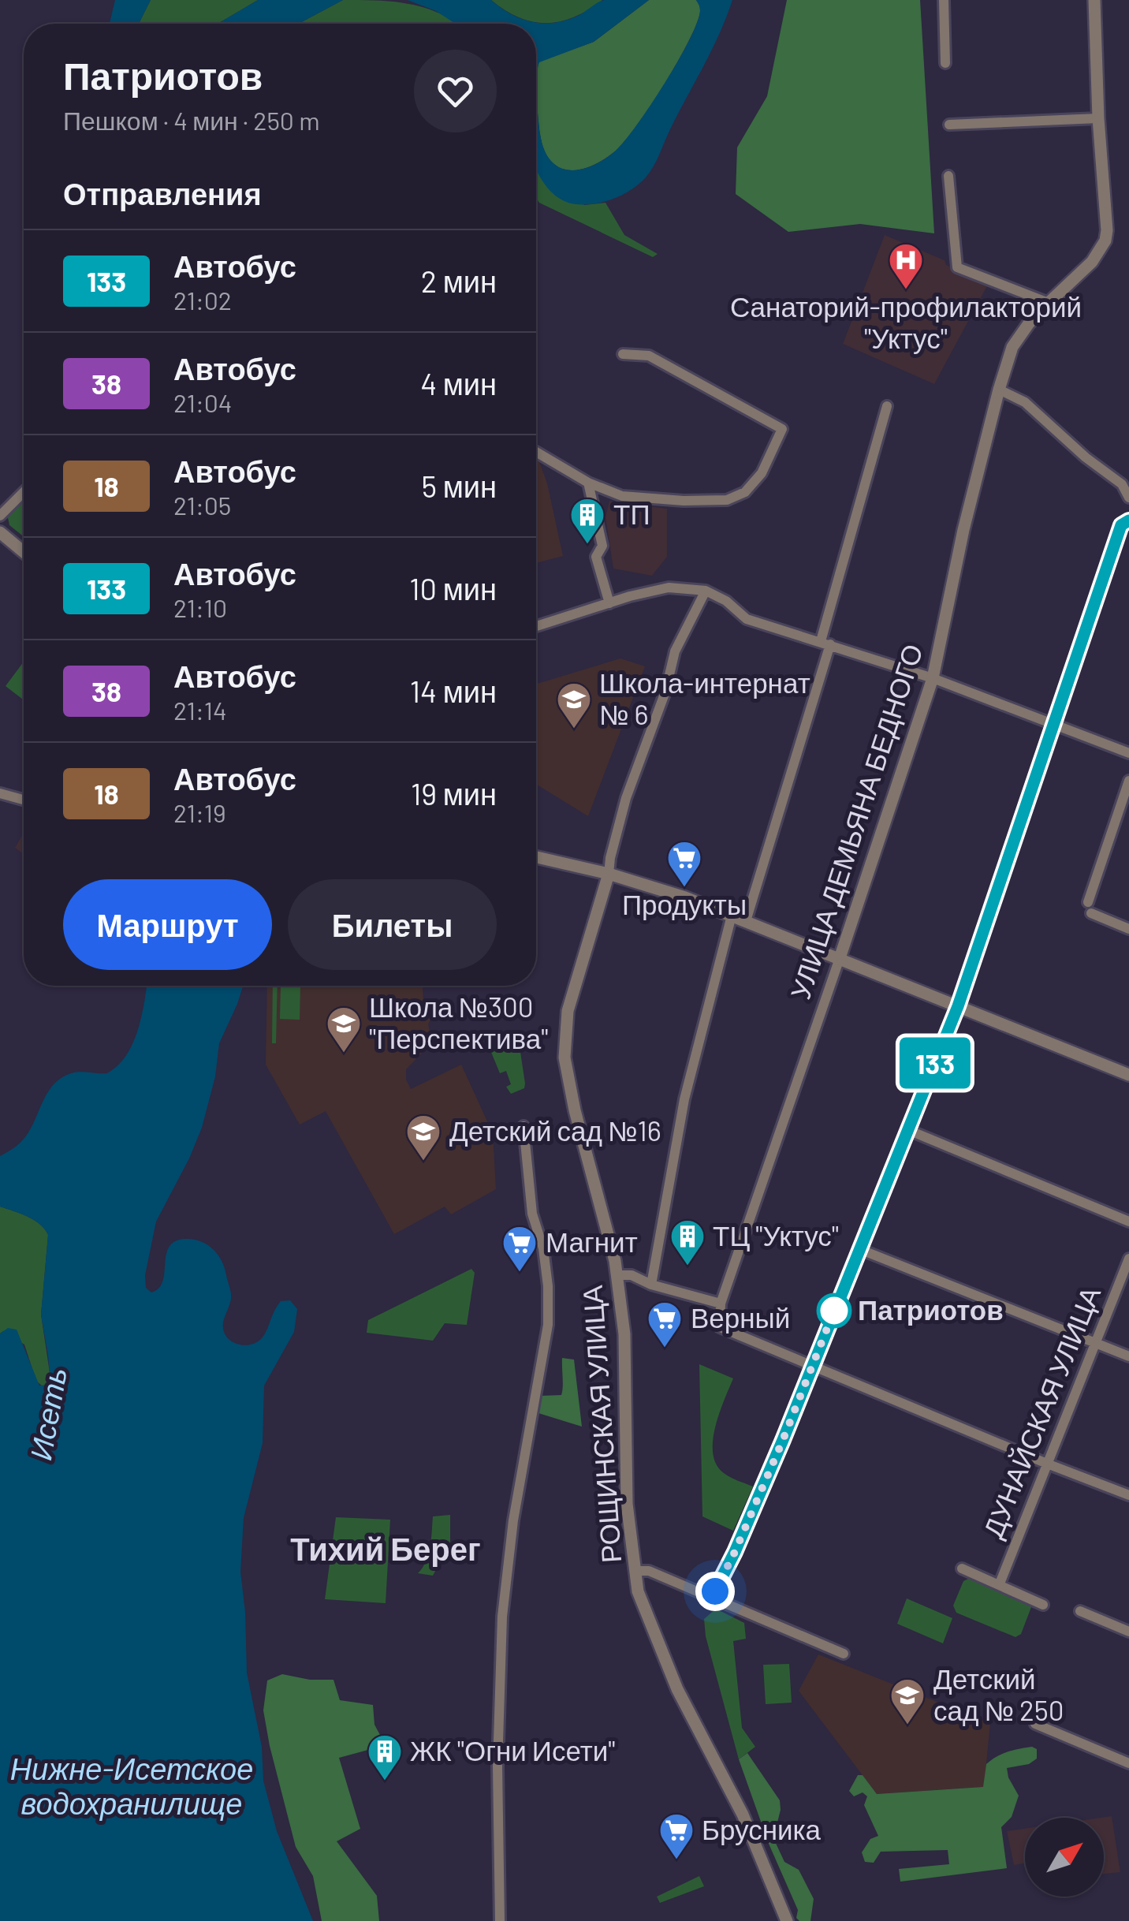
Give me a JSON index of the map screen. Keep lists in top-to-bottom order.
{
  "streets": {
    "street": ["УЛИЦА ДЕМЬЯНА БЕДНОГО", "ДУНАЙСКАЯ УЛИЦА", "РОЩИНСКАЯ УЛИЦА"]
  },
  "districts": ["Тихий Берег"],
  "water": ["Исеть", "Нижне-Исетское водохранилище"],
  "places": {
    "hospital": ["Санаторий-профилакторий \"Уктус\""],
    "building": ["ТП", "ТЦ \"Уктус\"", "ЖК \"Огни Исети\""],
    "school or university": [
      "Школа-интернат № 6",
      "Школа №300 \"Перспектива\"",
      "Детский сад №16",
      "Детский сад № 250"
    ],
    "supermarket": [
      "Продукты",
      "Магнит",
      "Верный",
      "Брусника"
    ],
    "other": ["Патриотов"]
  },
  "lines": ["bus line 133"],
  "north": "top right",
  "page": {
    "on_map": "133",
    "heading": [
      ["Патриотов", "Пешком · 4 мин · 250 m"],
      "Отправления"
    ],
    "list": [
      {
        "mark": "133",
        "name": "Автобус",
        "note": "21:02",
        "value": "2 мин"
      },
      {
        "mark": "38",
        "name": "Автобус",
        "note": "21:04",
        "value": "4 мин"
      },
      {
        "mark": "18",
        "name": "Автобус",
        "note": "21:05",
        "value": "5 мин"
      },
      {
        "mark": "133",
        "name": "Автобус",
        "note": "21:10",
        "value": "10 мин"
      },
      {
        "mark": "38",
        "name": "Автобус",
        "note": "21:14",
        "value": "14 мин"
      },
      {
        "mark": "18",
        "name": "Автобус",
        "note": "21:19",
        "value": "19 мин"
      }
    ],
    "buttons": ["Маршрут", "Билеты"]
  }
}
